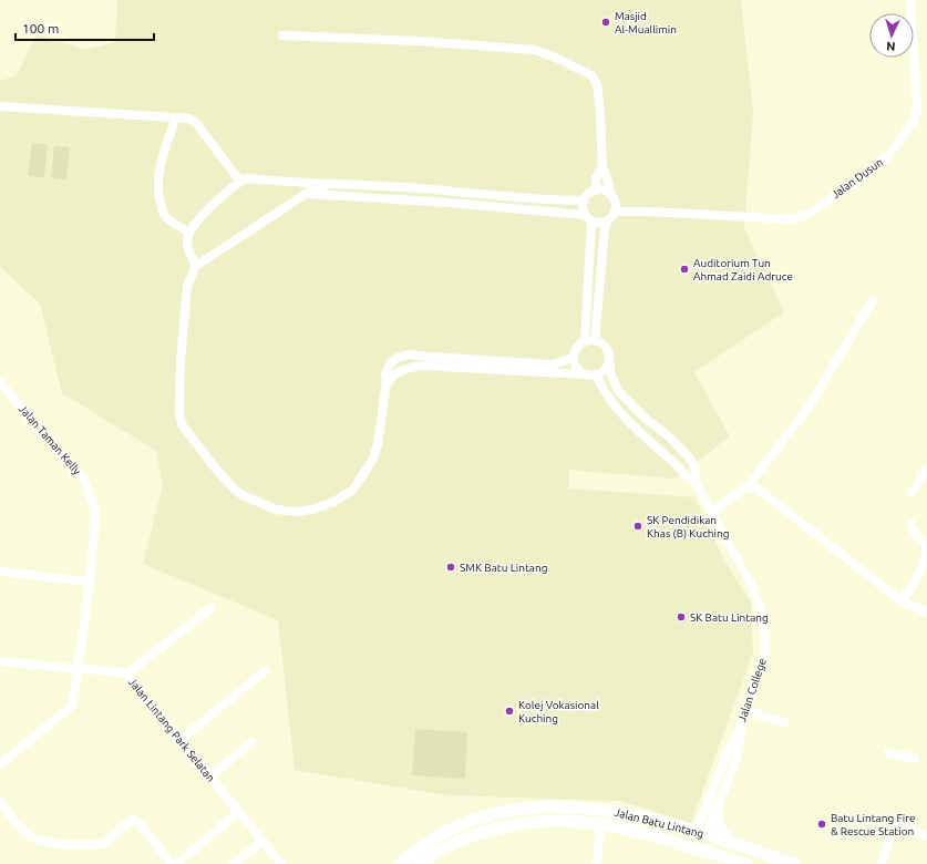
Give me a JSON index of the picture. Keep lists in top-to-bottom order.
{
  "streets": {
    "main road": ["Jalan Batu Lintang"],
    "street": [
      "Jalan Dusun",
      "Jalan Taman Kelly",
      "Jalan College",
      "Jalan Lintang Park Selatan"
    ]
  },
  "crossings": [
    ["Jalan Taman Kelly", "Jalan Lintang Park Selatan"],
    ["Jalan College", "Jalan Batu Lintang"]
  ],
  "places": [
    "Masjid Al-Muallimin",
    "Auditorium Tun Ahmad Zaidi Adruce",
    "SK Pendidikan Khas (B) Kuching",
    "SMK Batu Lintang",
    "SK Batu Lintang",
    "Kolej Vokasional Kuching",
    "Batu Lintang Fire & Rescue Station"
  ],
  "scale_bar": "100 m",
  "north": "bottom"
}
